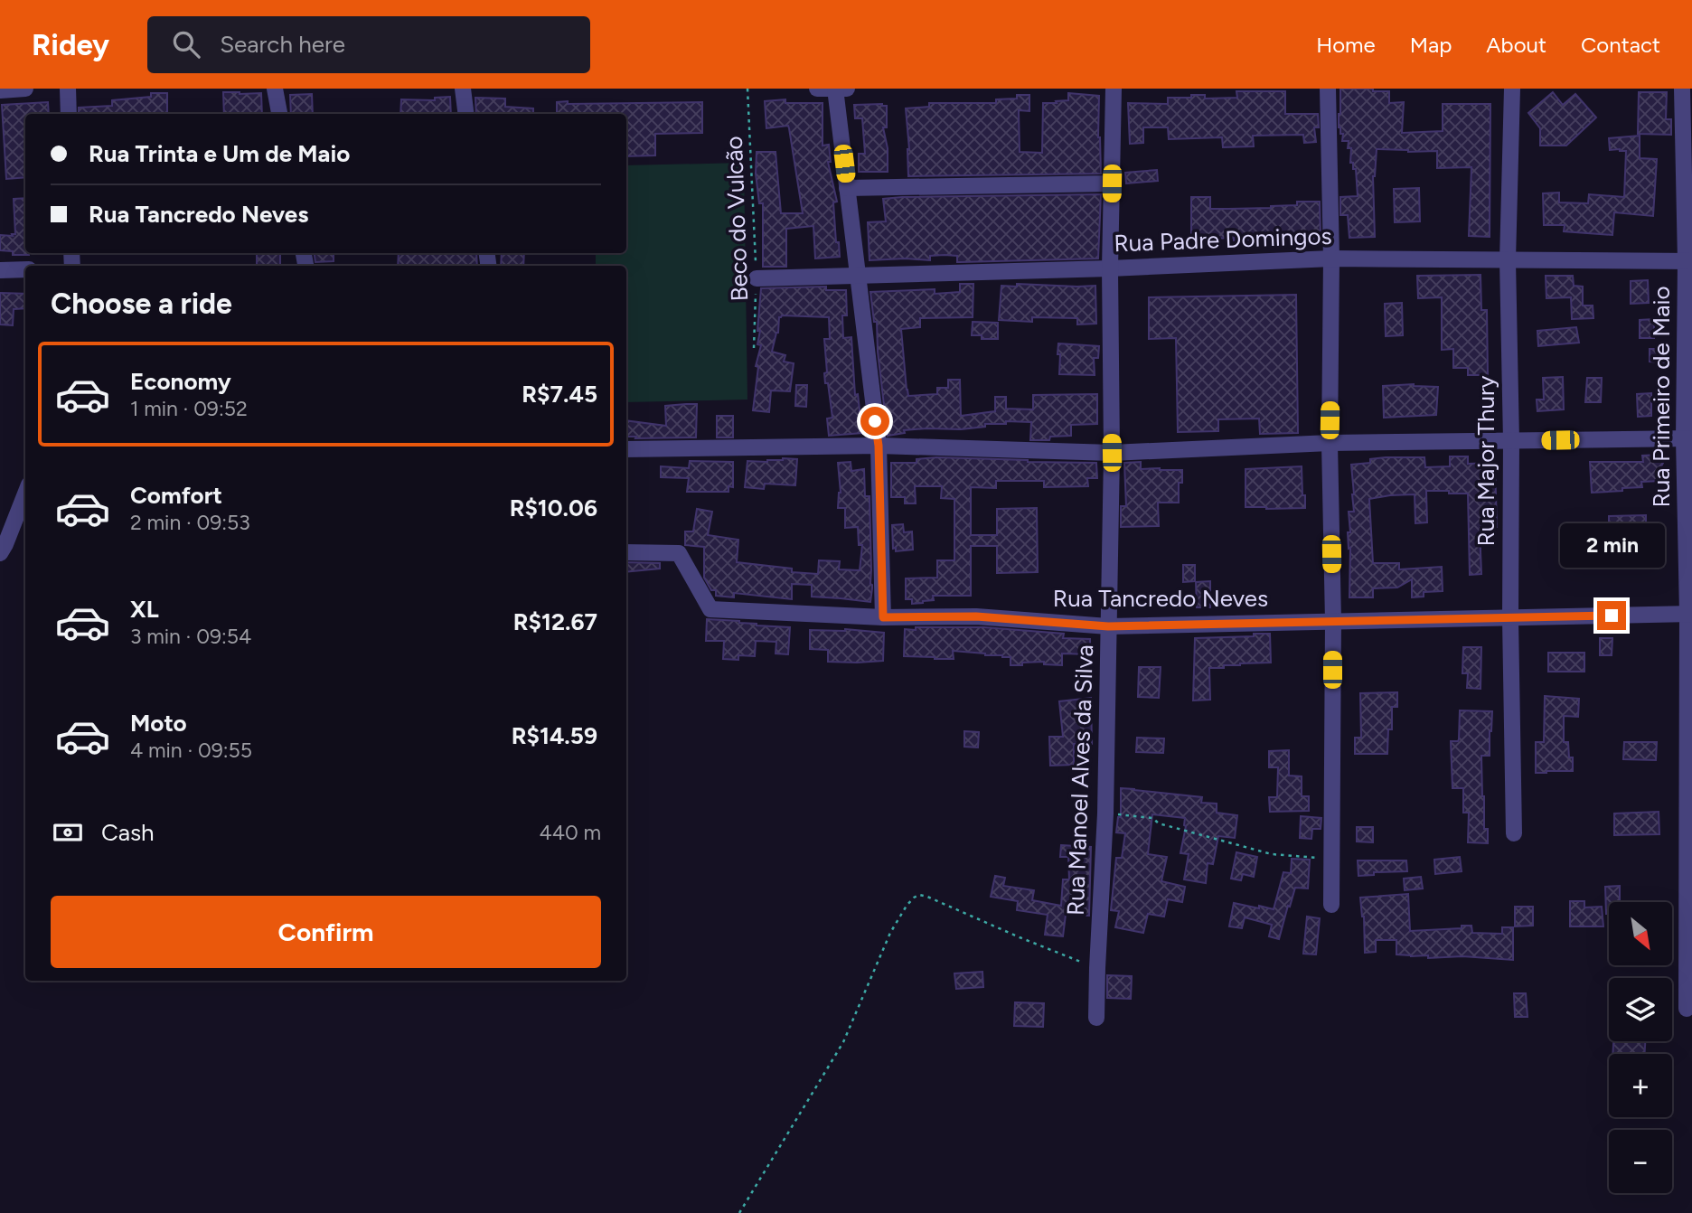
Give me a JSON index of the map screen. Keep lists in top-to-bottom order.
{
  "streets": {
    "street": [
      "Rua Padre Domingos",
      "Rua Primeiro de Maio",
      "Rua Major Thury",
      "Rua Tancredo Neves",
      "Rua Manoel Alves da Silva"
    ],
    "path": ["Beco do Vulcão"]
  },
  "crossings": [
    ["Beco do Vulcão", "Rua Padre Domingos"],
    ["Rua Padre Domingos", "Rua Primeiro de Maio"],
    ["Rua Padre Domingos", "Rua Major Thury"],
    ["Rua Padre Domingos", "Rua Manoel Alves da Silva"],
    ["Rua Primeiro de Maio", "Rua Tancredo Neves"],
    ["Rua Major Thury", "Rua Tancredo Neves"],
    ["Rua Tancredo Neves", "Rua Manoel Alves da Silva"]
  ],
  "north": "bottom right",
  "page": {
    "header": "Ridey",
    "search": "Search here",
    "nav": [
      "Home",
      "Map",
      "About",
      "Contact"
    ],
    "banner": ["Rua Trinta e Um de Maio", "Rua Tancredo Neves"],
    "heading": "Choose a ride",
    "list": [
      {
        "name": "Economy",
        "note": "1 min · 09:52",
        "value": "R$7.45"
      },
      {
        "name": "Comfort",
        "note": "2 min · 09:53",
        "value": "R$10.06"
      },
      {
        "name": "XL",
        "note": "3 min · 09:54",
        "value": "R$12.67"
      },
      {
        "name": "Moto",
        "note": "4 min · 09:55",
        "value": "R$14.59"
      }
    ],
    "bubble": "2 min",
    "pay": ["Cash", "440 m"],
    "buttons": "Confirm",
    "map_buttons": ["+", "−"]
  }
}
